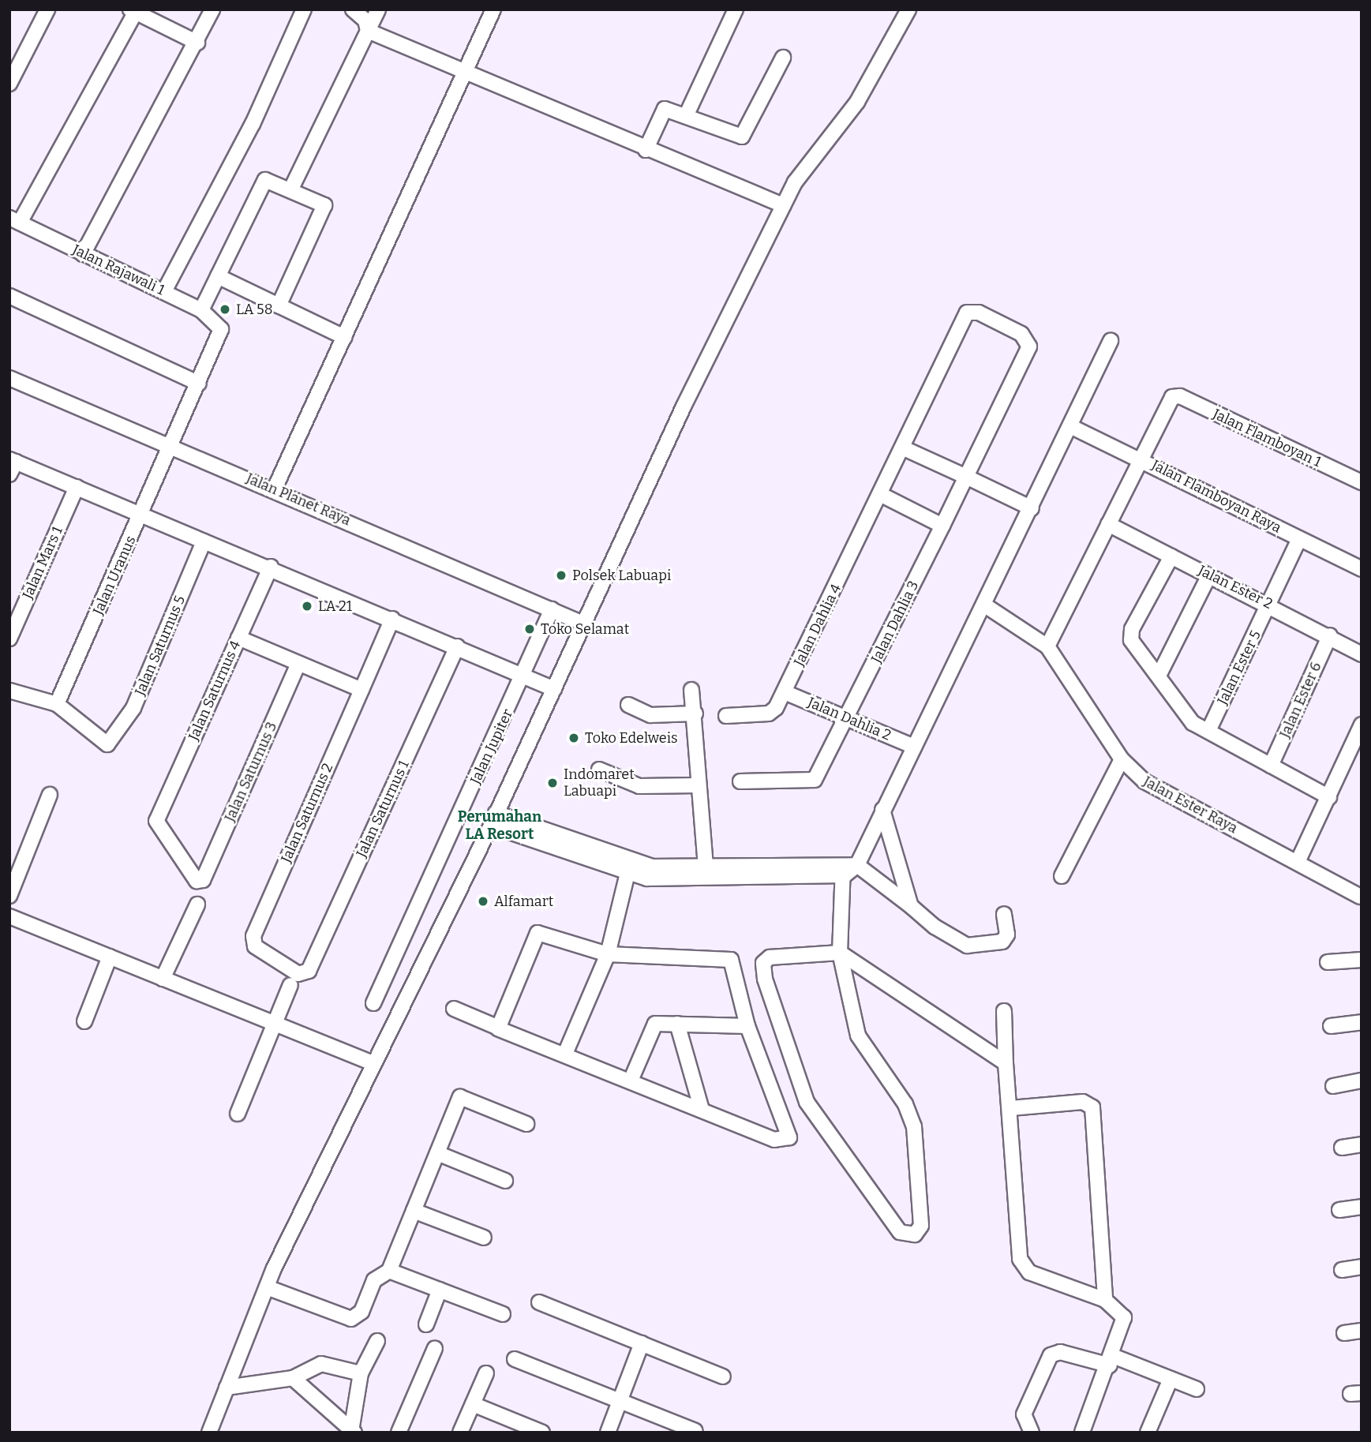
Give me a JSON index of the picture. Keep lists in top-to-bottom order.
{
  "streets": {
    "street": [
      "Jalan Rajawali 1",
      "Jalan Flamboyan 1",
      "Jalan Flamboyan Raya",
      "Jalan Planet Raya",
      "Jalan Mars 1",
      "Jalan Uranus",
      "Jalan Ester 2",
      "Jalan Dahlia 3",
      "Jalan Dahlia 4",
      "Jalan Saturnus 5",
      "Jalan Ester 5",
      "Jalan Saturnus 4",
      "Jalan Ester 6",
      "Jalan Dahlia 2",
      "Jalan Jupiter",
      "Jalan Saturnus 3",
      "Jalan Ester Raya",
      "Jalan Saturnus 1",
      "Jalan Saturnus 2"
    ]
  },
  "crossings": [
    ["Jalan Rajawali 1", "Jalan Uranus"],
    ["Jalan Flamboyan 1", "Jalan Flamboyan Raya"],
    ["Jalan Flamboyan Raya", "Jalan Ester 5"],
    ["Jalan Planet Raya", "Jalan Uranus"],
    ["Jalan Planet Raya", "Jalan Jupiter"],
    ["Jalan Uranus", "Jalan Saturnus 5"],
    ["Jalan Ester 2", "Jalan Ester 5"],
    ["Jalan Ester 2", "Jalan Ester 6"],
    ["Jalan Dahlia 3", "Jalan Dahlia 4"],
    ["Jalan Dahlia 3", "Jalan Dahlia 2"],
    ["Jalan Dahlia 4", "Jalan Dahlia 2"],
    ["Jalan Saturnus 4", "Jalan Saturnus 3"],
    ["Jalan Saturnus 1", "Jalan Saturnus 2"]
  ],
  "districts": ["Perumahan LA Resort"],
  "places": [
    "LA 58",
    "Polsek Labuapi",
    "LA 21",
    "Toko Selamat",
    "Toko Edelweis",
    "Indomaret Labuapi",
    "Alfamart"
  ]
}
